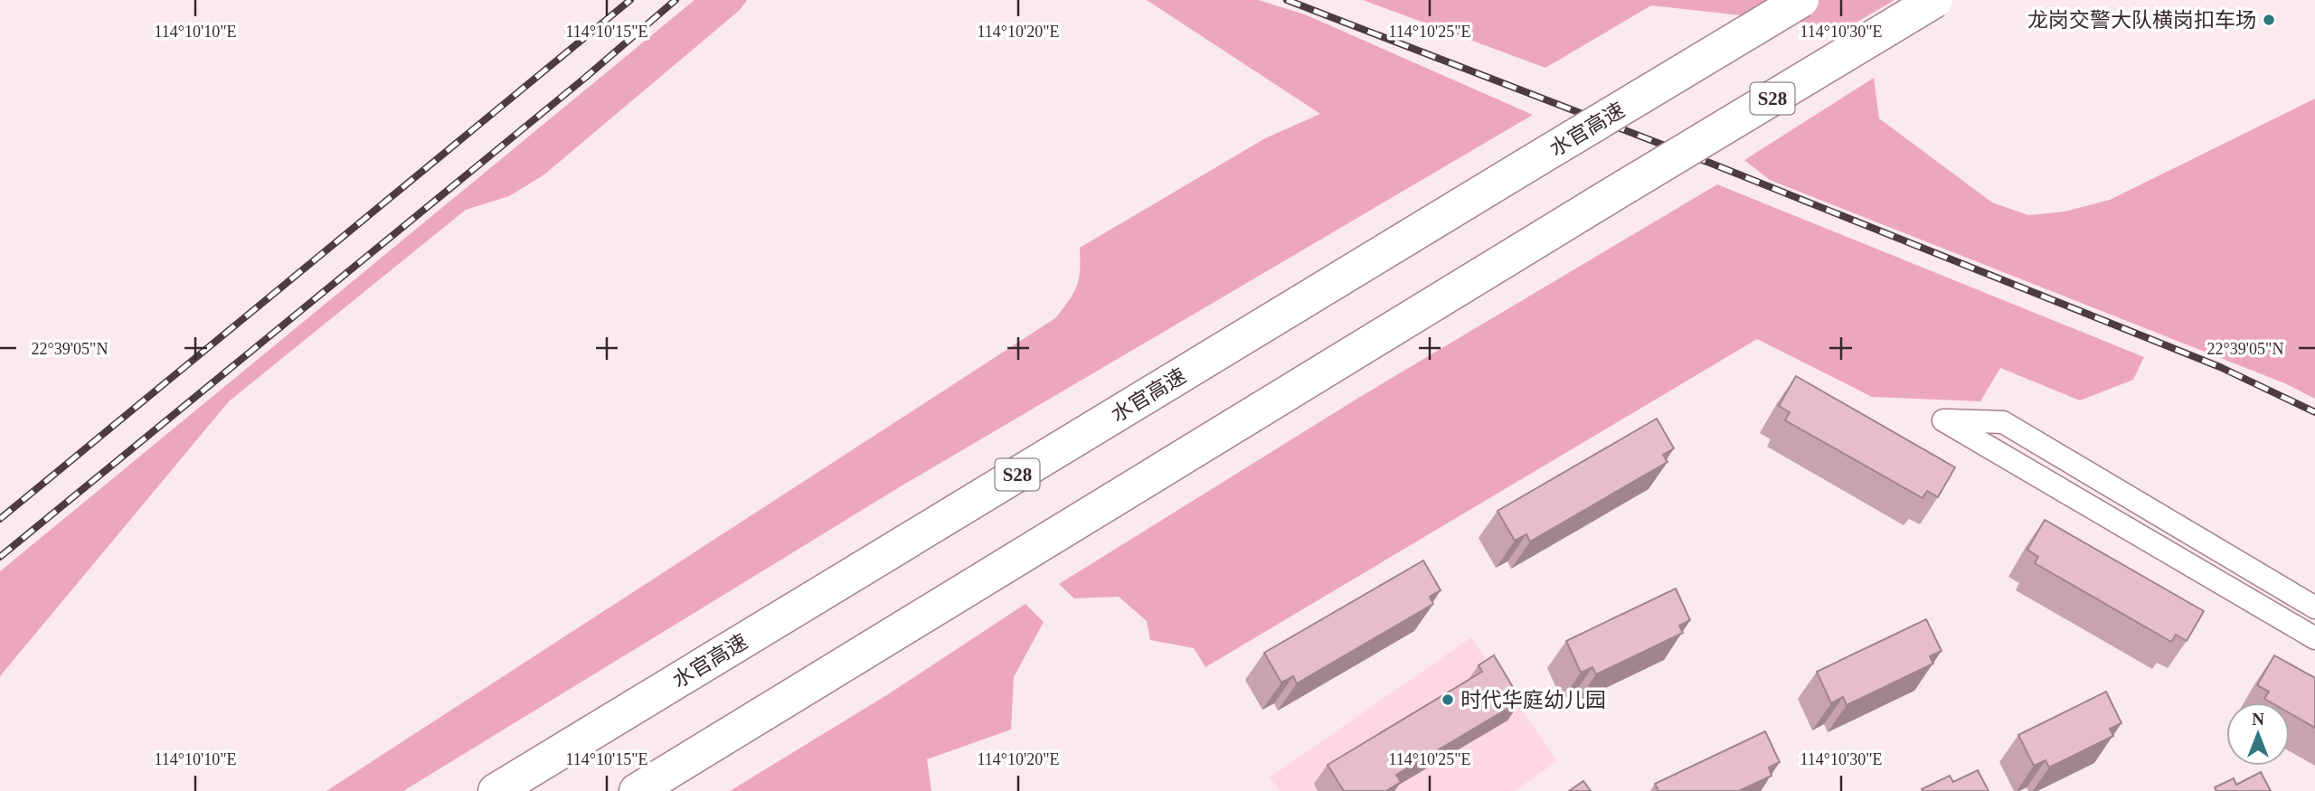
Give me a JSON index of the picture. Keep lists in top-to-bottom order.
{
  "streets": {
    "highway": ["S28", "水官高速"]
  },
  "places": ["龙岗交警大队横岗扣车场", "时代华庭幼儿园"],
  "north": "top",
  "coordinates": [
    "114°10'10\"E",
    "114°10'15\"E",
    "114°10'20\"E",
    "114°10'25\"E",
    "114°10'30\"E",
    "22°39'05\"N"
  ]
}
